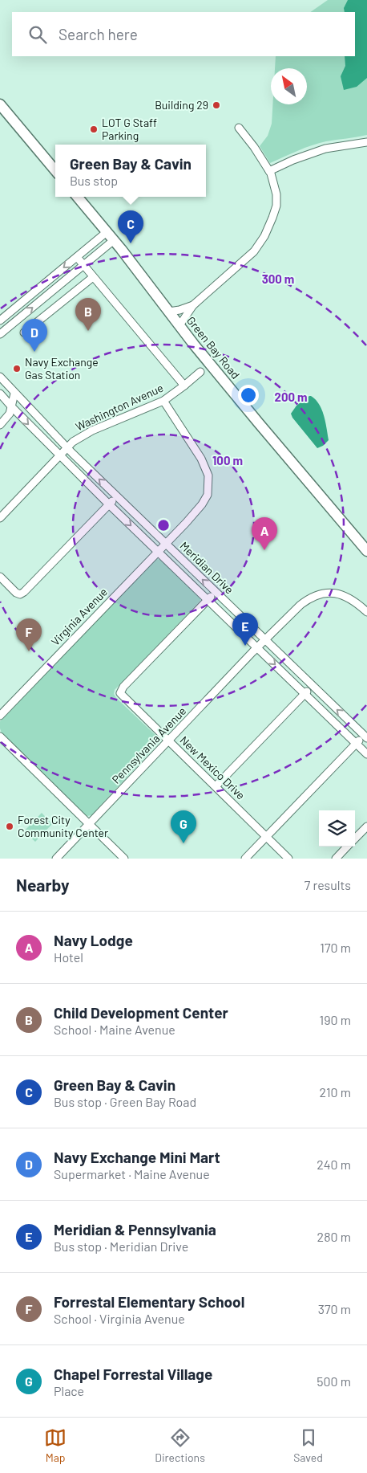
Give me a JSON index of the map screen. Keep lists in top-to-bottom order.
{
  "streets": {
    "main road": ["Green Bay Road"],
    "street": [
      "Washington Avenue",
      "Meridian Drive",
      "Virginia Avenue",
      "Pennsylvania Avenue",
      "New Mexico Drive"
    ]
  },
  "crossings": [
    ["Washington Avenue", "Meridian Drive"],
    ["Washington Avenue", "Virginia Avenue"],
    ["Meridian Drive", "Virginia Avenue"],
    ["Meridian Drive", "Pennsylvania Avenue"],
    ["Meridian Drive", "New Mexico Drive"],
    ["Pennsylvania Avenue", "New Mexico Drive"]
  ],
  "places": [
    "Building 29",
    "LOT G Staff Parking",
    "Navy Exchange Gas Station",
    "Forest City Community Center"
  ],
  "north": "top left",
  "page": {
    "search": "Search here",
    "popup": ["Green Bay & Cavin", "Bus stop"],
    "pins": [
      "C",
      "B",
      "D",
      "A",
      "E",
      "F",
      "G"
    ],
    "heading": ["Nearby", "7 results"],
    "list": [
      {
        "mark": "A",
        "name": "Navy Lodge",
        "note": "Hotel",
        "value": "170 m"
      },
      {
        "mark": "B",
        "name": "Child Development Center",
        "note": "School · Maine Avenue",
        "value": "190 m"
      },
      {
        "mark": "C",
        "name": "Green Bay & Cavin",
        "note": "Bus stop · Green Bay Road",
        "value": "210 m"
      },
      {
        "mark": "D",
        "name": "Navy Exchange Mini Mart",
        "note": "Supermarket · Maine Avenue",
        "value": "240 m"
      },
      {
        "mark": "E",
        "name": "Meridian & Pennsylvania",
        "note": "Bus stop · Meridian Drive",
        "value": "280 m"
      },
      {
        "mark": "F",
        "name": "Forrestal Elementary School",
        "note": "School · Virginia Avenue",
        "value": "370 m"
      },
      {
        "mark": "G",
        "name": "Chapel Forrestal Village",
        "note": "Place",
        "value": "500 m"
      }
    ],
    "nav": ["Map", "Directions", "Saved"]
  },
  "rings": ["300 m", "200 m", "100 m"]
}
